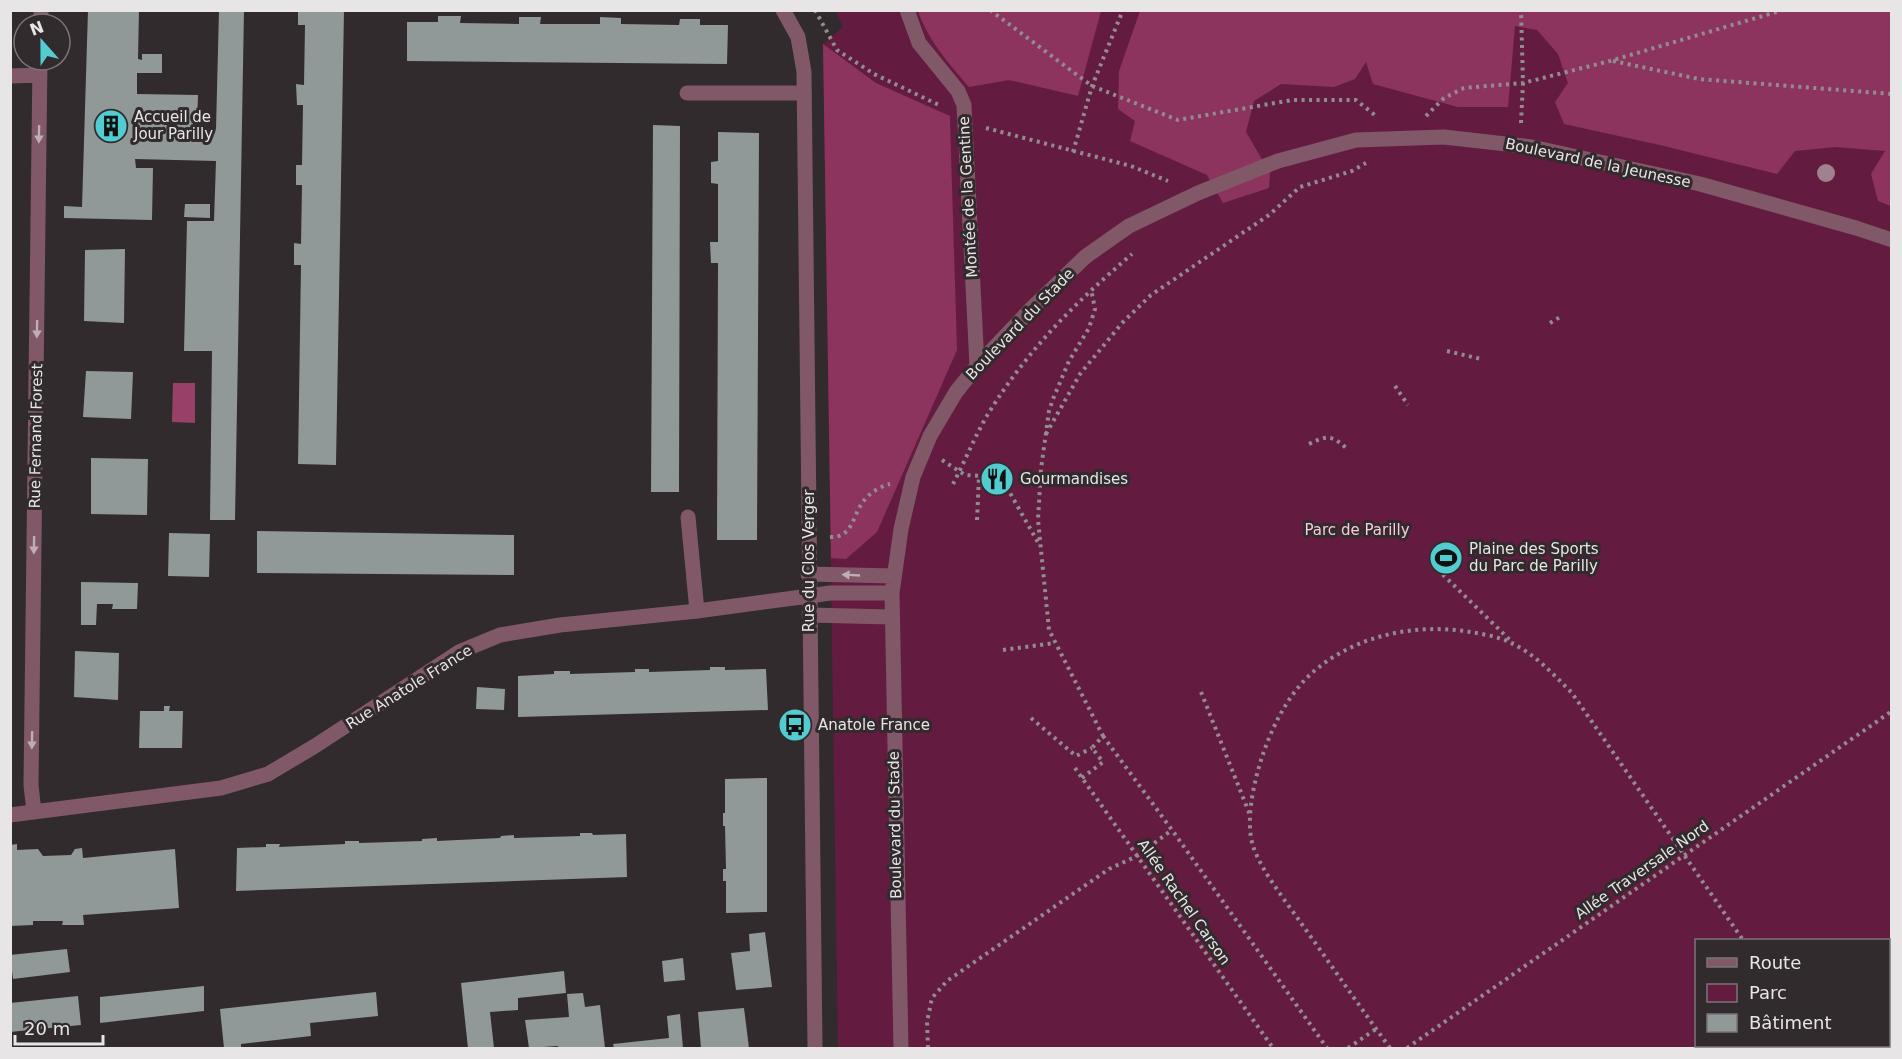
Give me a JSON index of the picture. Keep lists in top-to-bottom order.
{
  "streets": {
    "street": [
      "Boulevard de la Jeunesse",
      "Montée de la Gentine",
      "Boulevard du Stade",
      "Rue Fernand Forest",
      "Rue du Clos Verger",
      "Rue Anatole France"
    ],
    "path": ["Allée Traversale Nord", "Allée Rachel Carson"]
  },
  "crossings": [
    ["Boulevard de la Jeunesse", "Boulevard du Stade"],
    ["Montée de la Gentine", "Boulevard du Stade"],
    ["Boulevard du Stade", "Rue Anatole France"],
    ["Rue Fernand Forest", "Rue Anatole France"],
    ["Rue du Clos Verger", "Rue Anatole France"]
  ],
  "one_way": ["Rue Fernand Forest"],
  "parks": ["Parc de Parilly"],
  "places": {
    "building": ["Accueil de Jour Parilly"],
    "restaurant": ["Gourmandises"],
    "sports": ["Plaine des Sports du Parc de Parilly"],
    "bus stop": ["Anatole France"]
  },
  "legend": ["Route", "Parc", "Bâtiment"],
  "scale_bar": "20 m",
  "north": "top"
}
